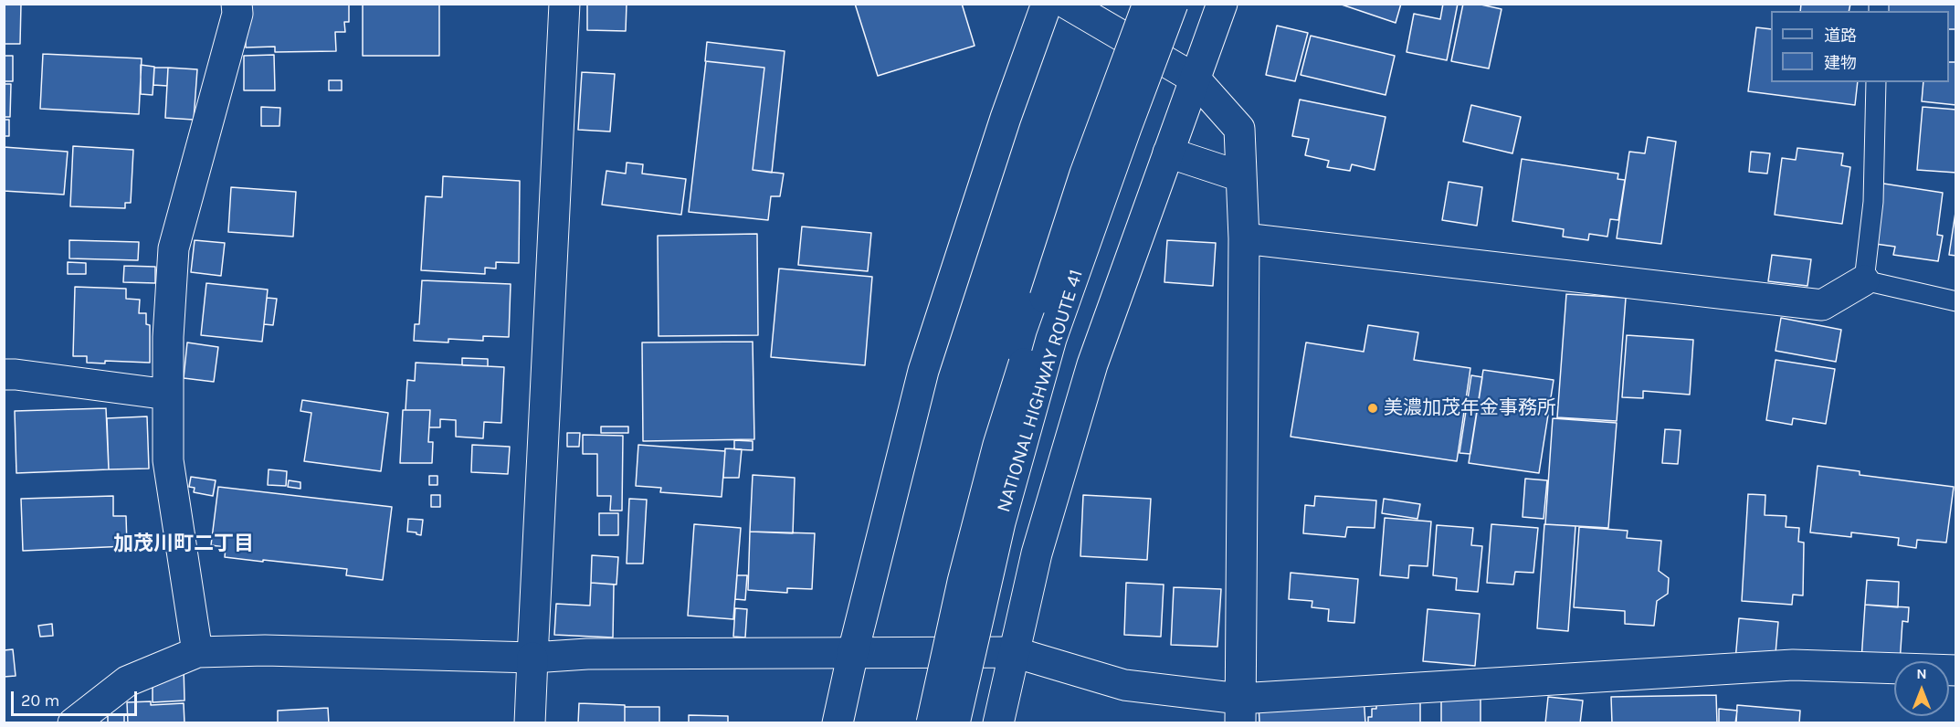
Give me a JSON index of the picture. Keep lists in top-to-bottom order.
{
  "streets": {
    "main road": ["NATIONAL HIGHWAY ROUTE 41"]
  },
  "districts": ["加茂川町二丁目"],
  "places": ["美濃加茂年金事務所"],
  "legend": ["道路", "建物"],
  "scale_bar": "20 m",
  "north": "top"
}
